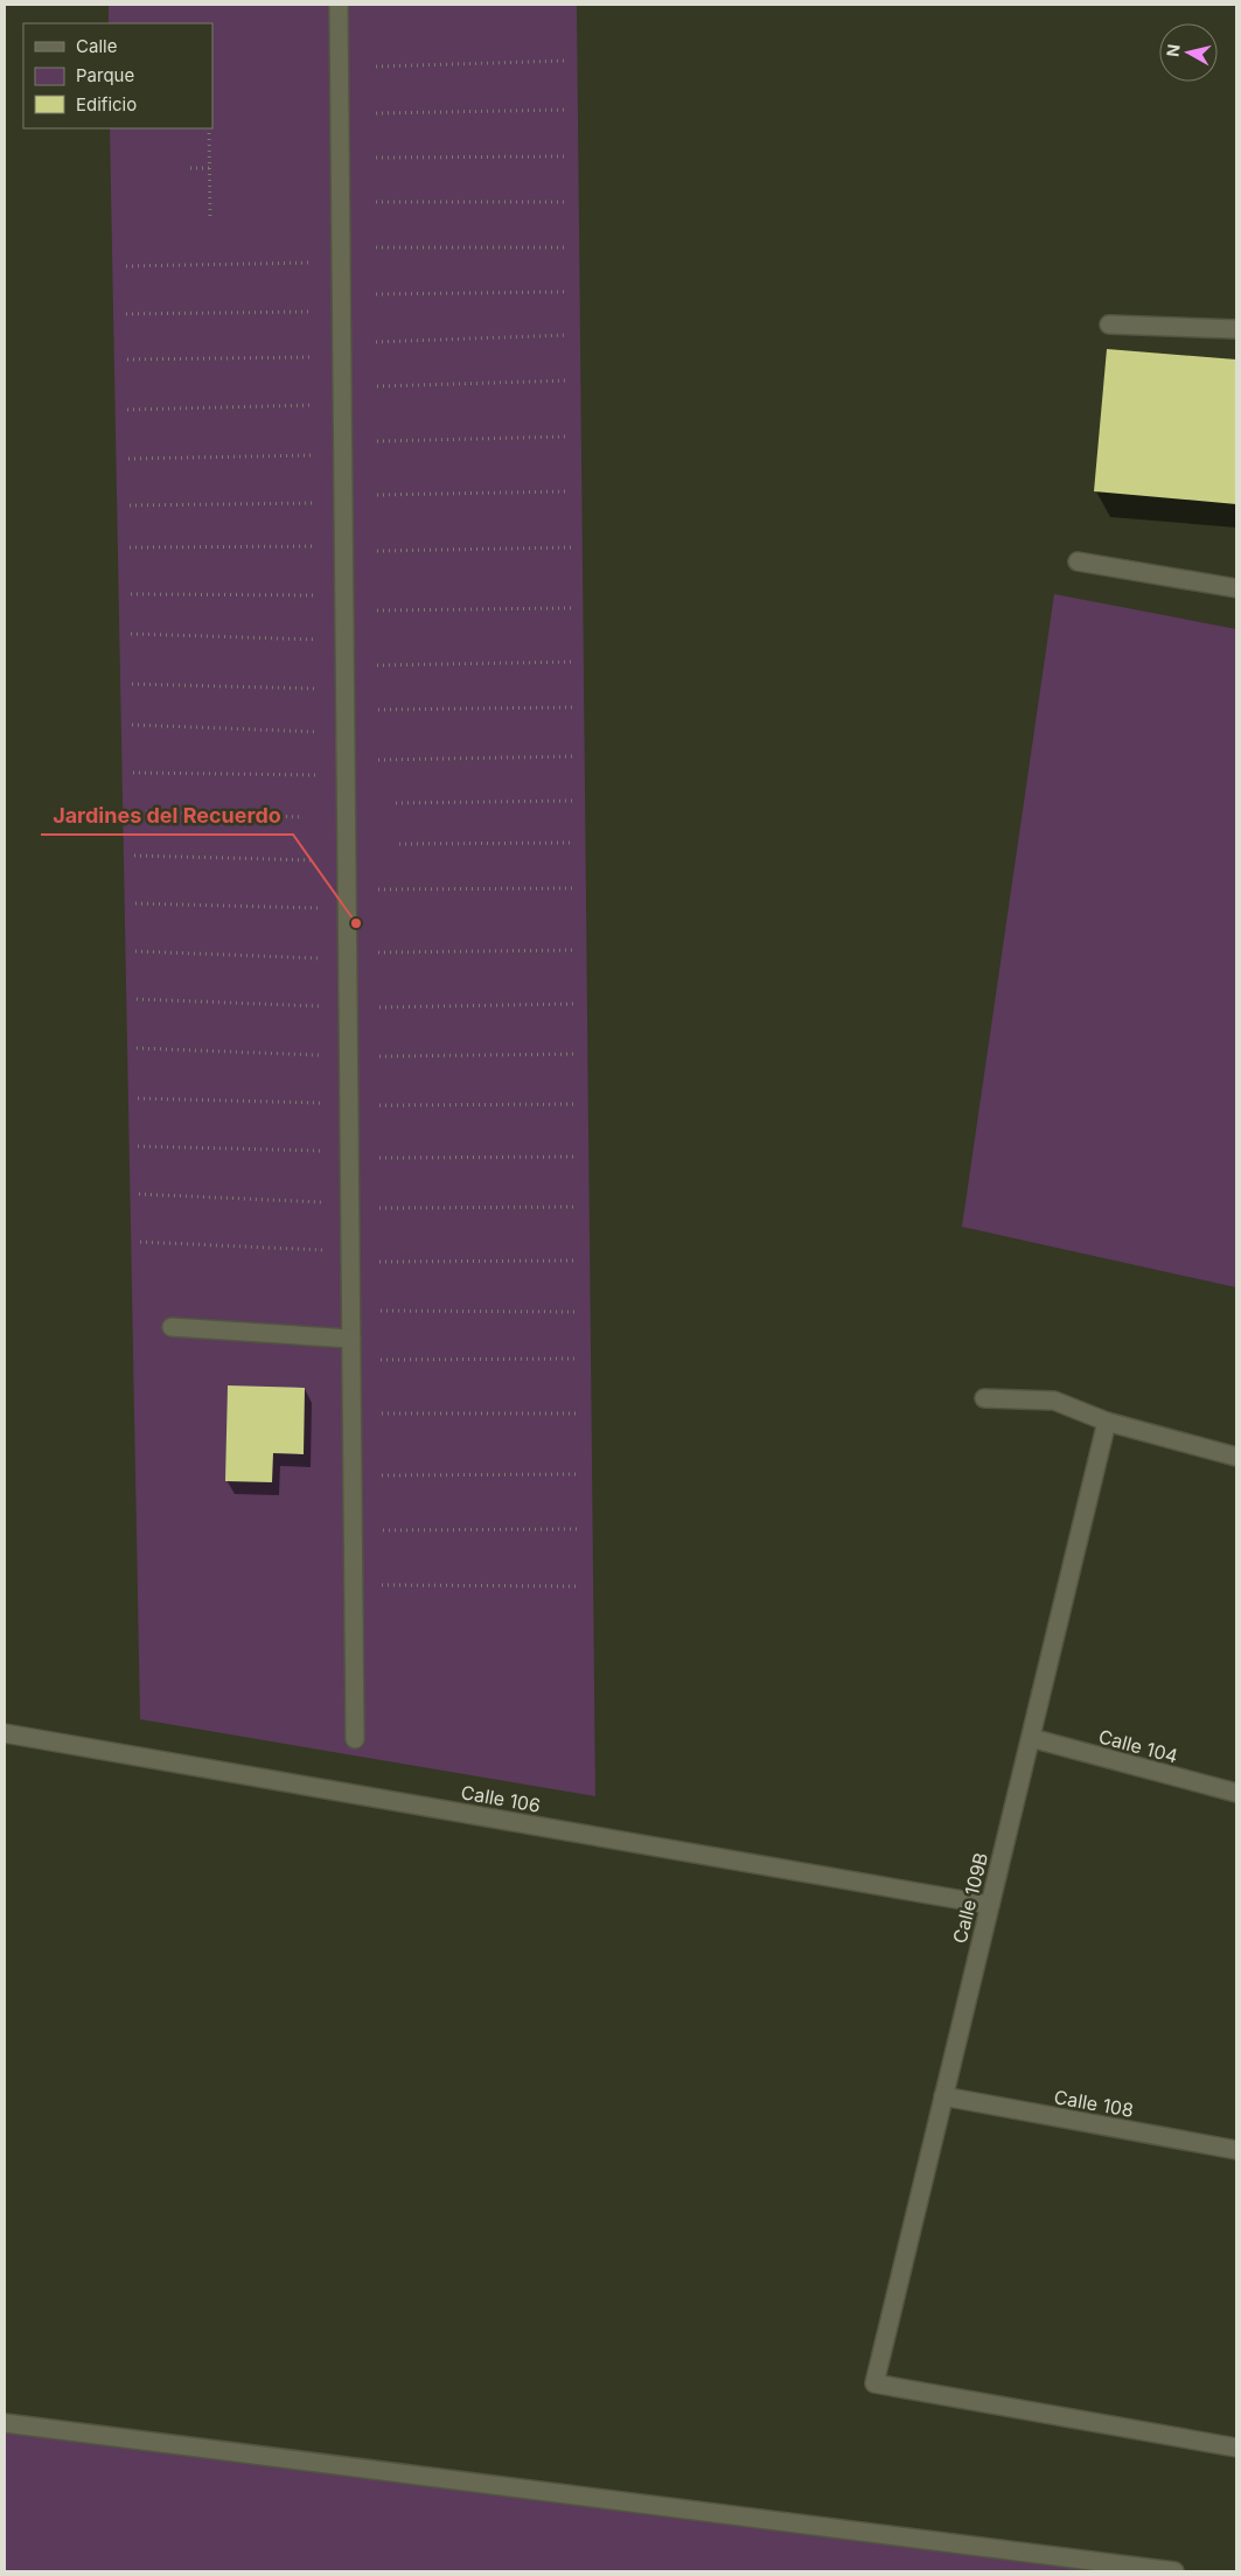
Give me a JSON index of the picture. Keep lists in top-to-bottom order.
{
  "streets": {
    "street": [
      "Calle 104",
      "Calle 106",
      "Calle 109B",
      "Calle 108"
    ]
  },
  "crossings": [
    ["Calle 104", "Calle 109B"],
    ["Calle 106", "Calle 109B"],
    ["Calle 109B", "Calle 108"]
  ],
  "places": ["Jardines del Recuerdo"],
  "legend": ["Calle", "Parque", "Edificio"],
  "north": "left"
}
